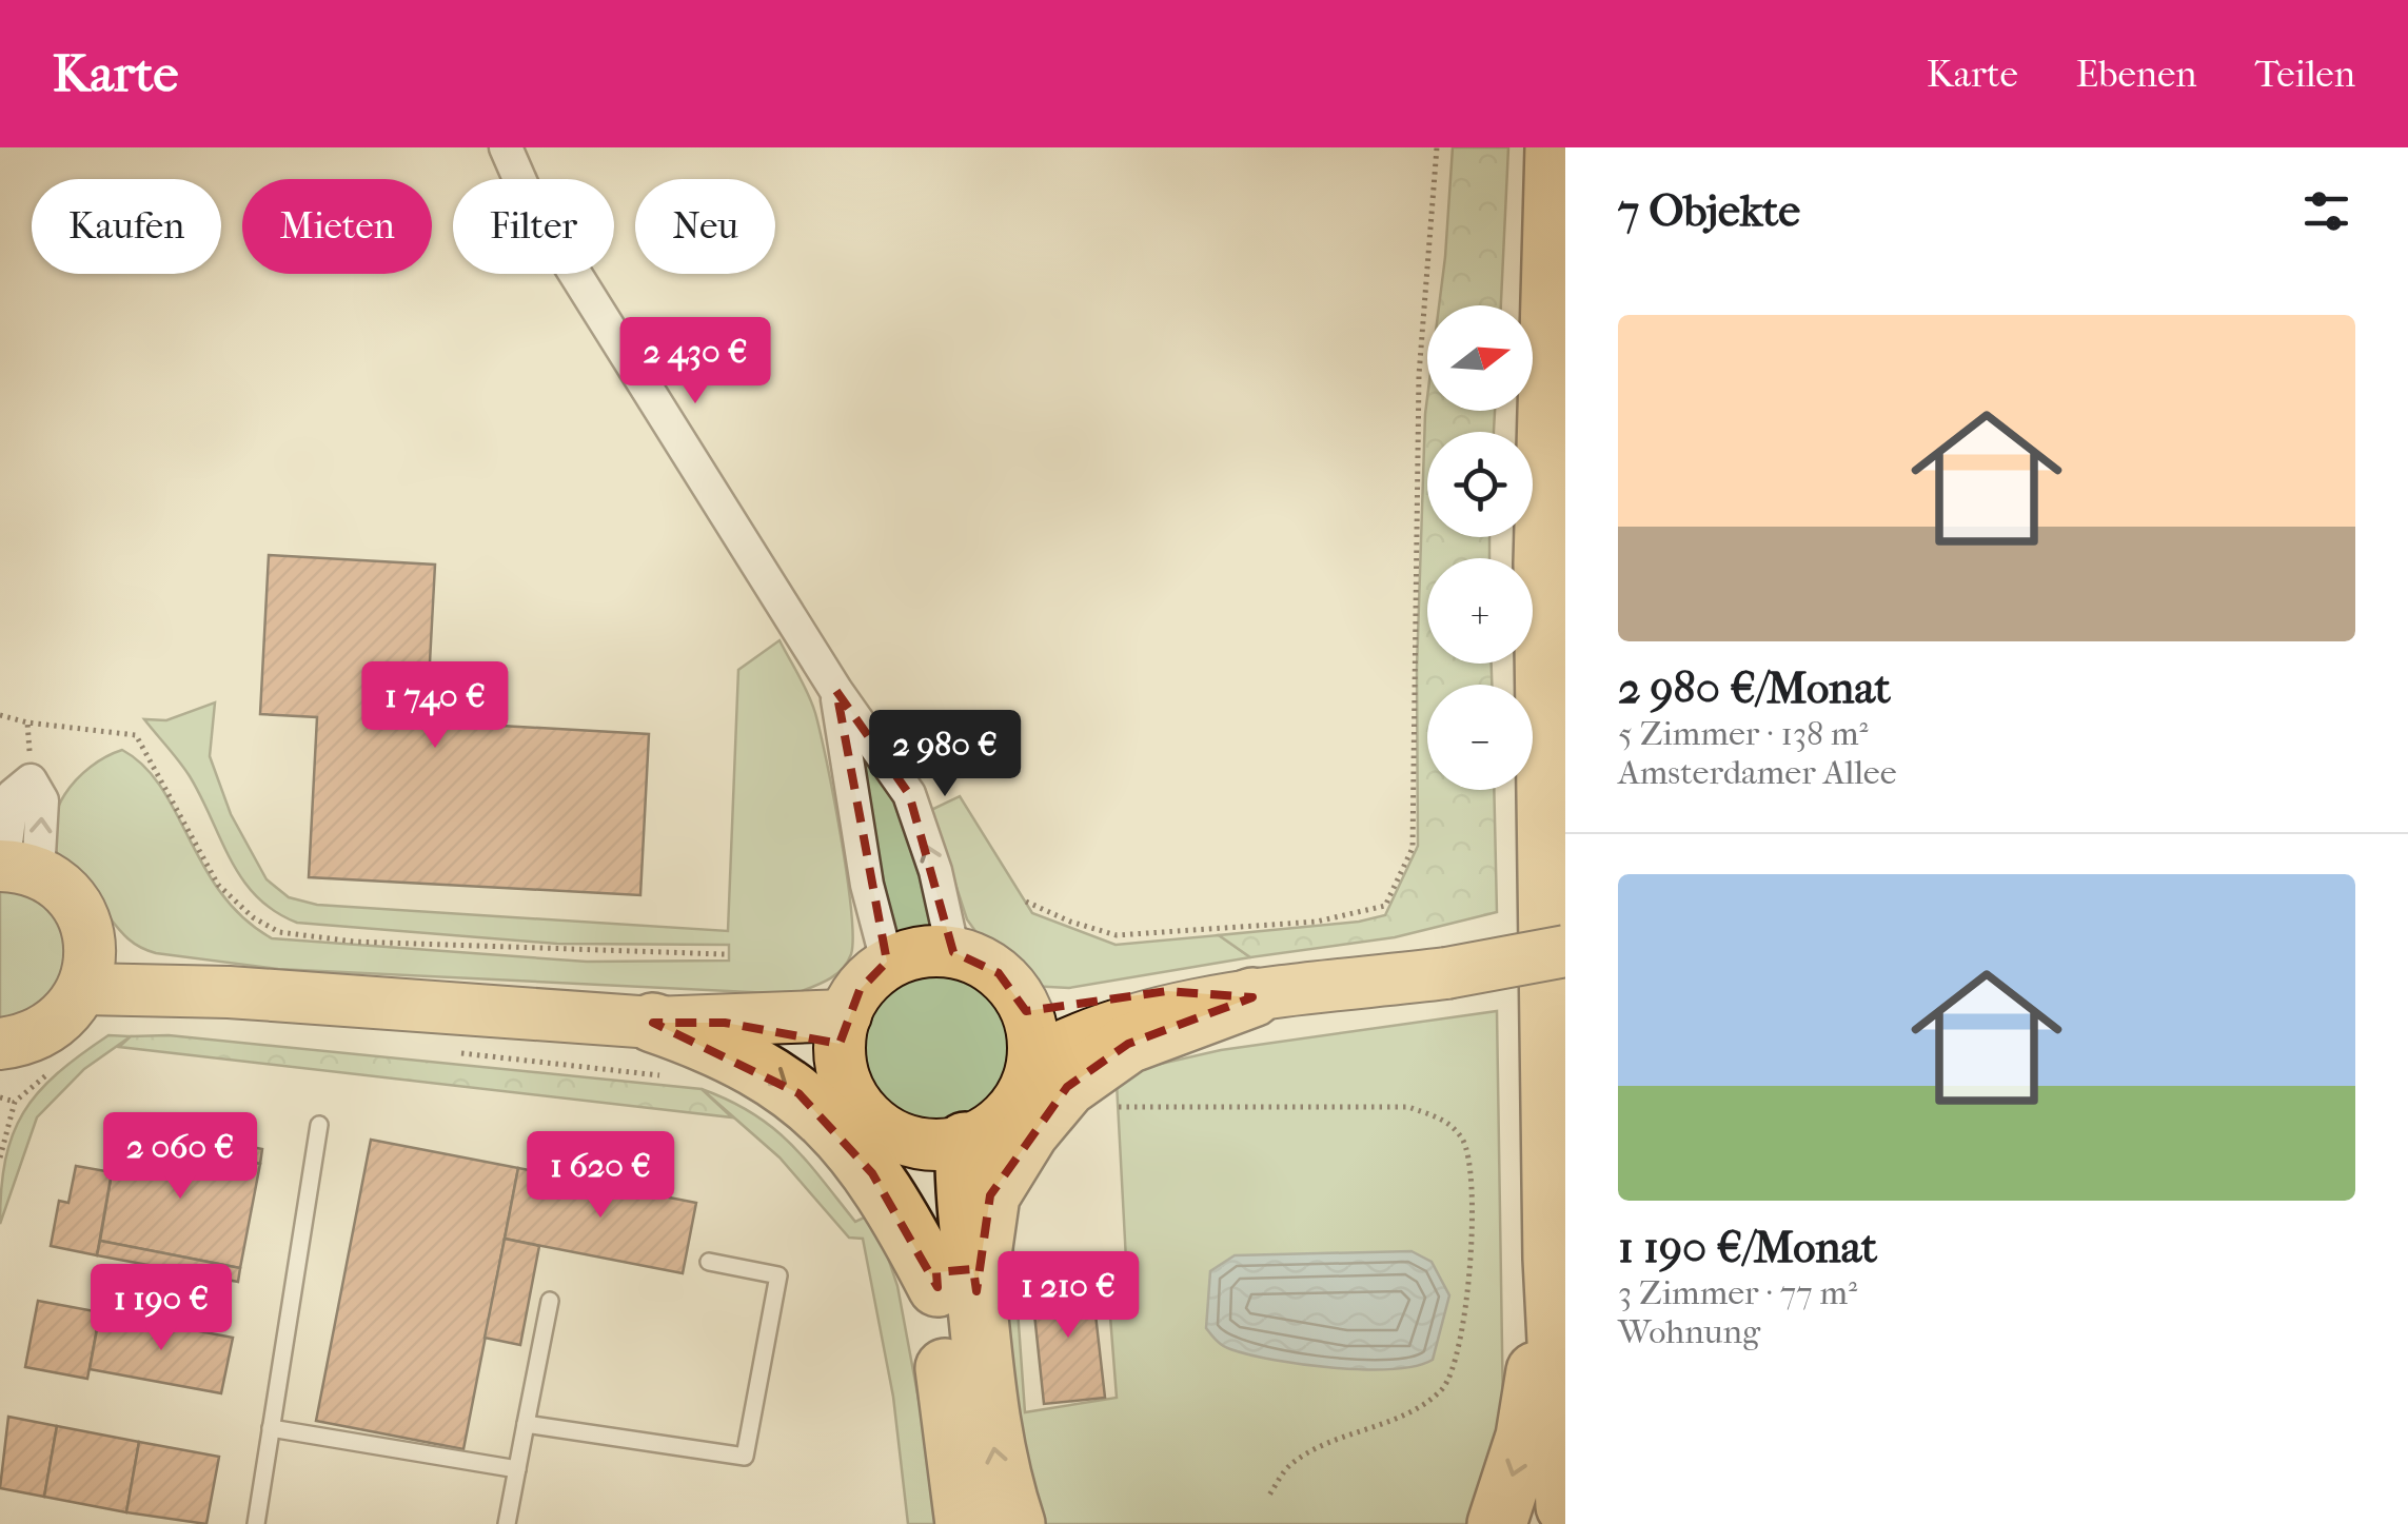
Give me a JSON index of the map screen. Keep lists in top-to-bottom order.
{
  "north": "right",
  "page": {
    "header": "Karte",
    "nav": ["Karte", "Ebenen", "Teilen"],
    "heading": "7 Objekte",
    "chip": [
      "Kaufen",
      "Mieten",
      "Filter",
      "Neu"
    ],
    "list": [
      {
        "name": "2 980 €/Monat",
        "note": "5 Zimmer · 138 m² · Amsterdamer Allee"
      },
      {
        "name": "1 190 €/Monat",
        "note": "3 Zimmer · 77 m² · Wohnung"
      }
    ],
    "map_buttons": ["+", "−"],
    "price": [
      "2 430 €",
      "1 740 €",
      "2 980 €",
      "2 060 €",
      "1 620 €",
      "1 210 €",
      "1 190 €"
    ]
  }
}
